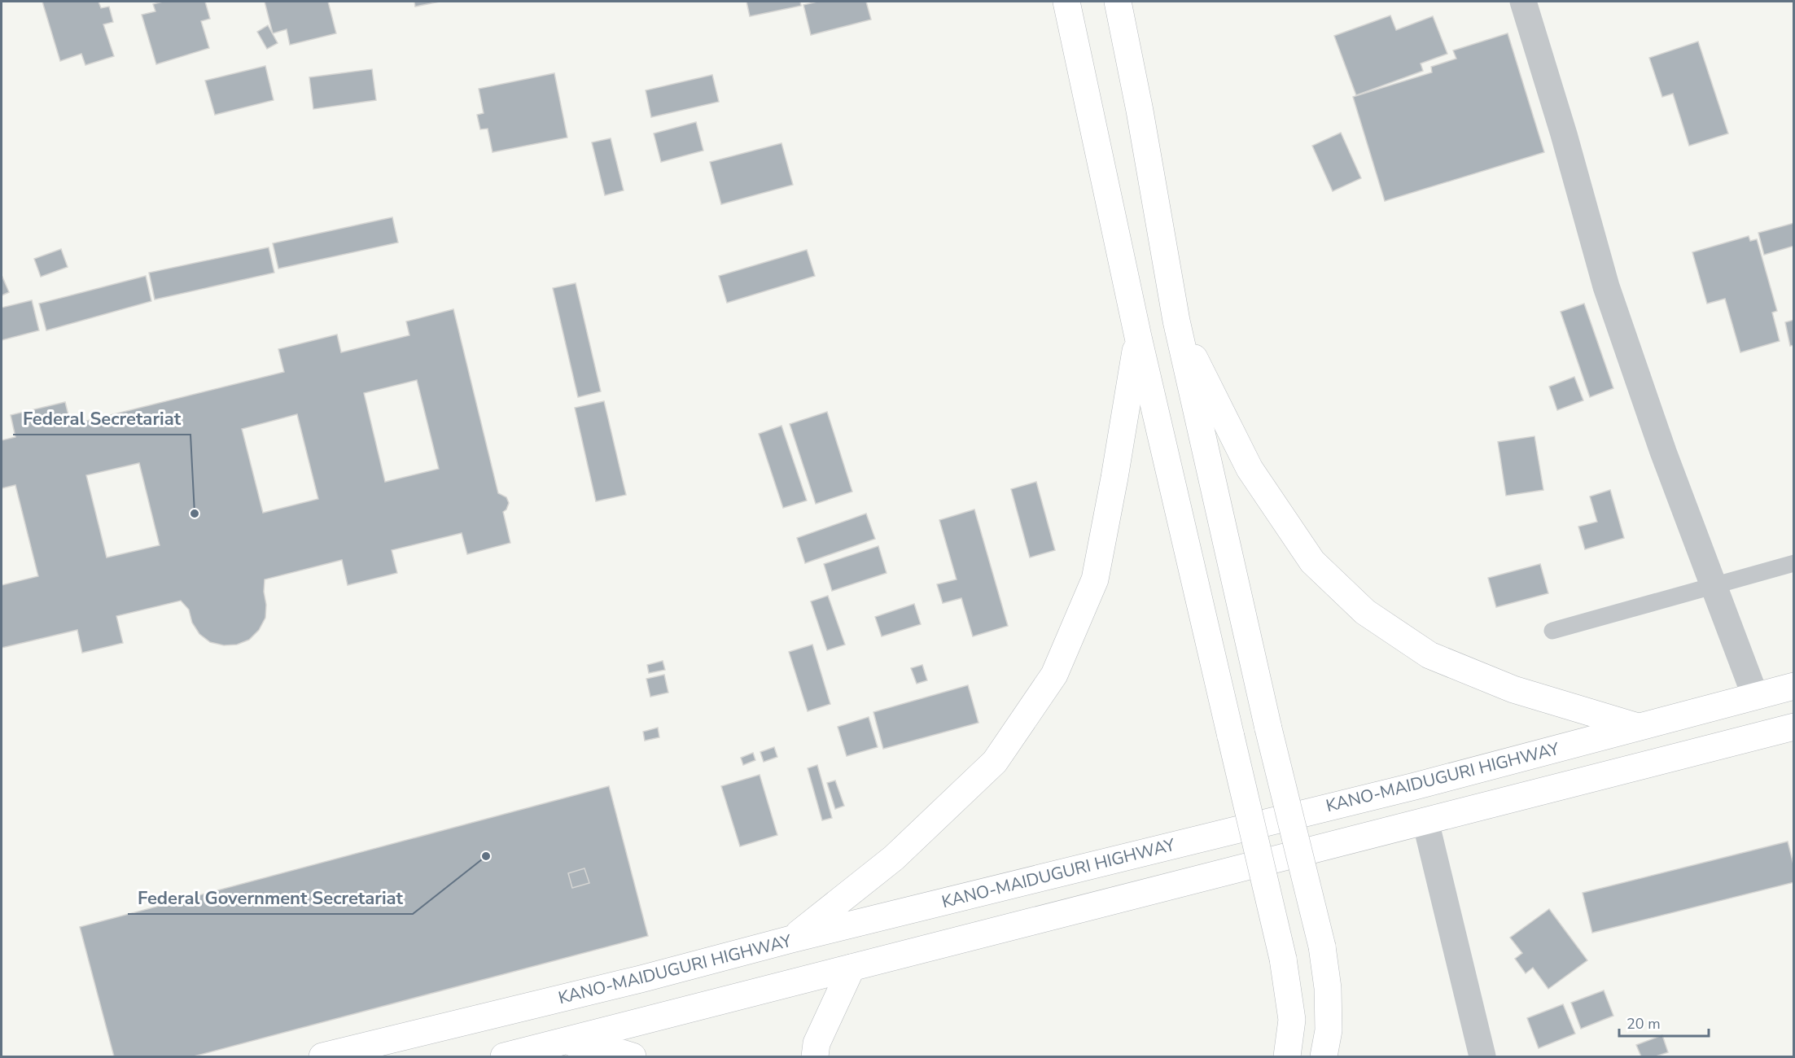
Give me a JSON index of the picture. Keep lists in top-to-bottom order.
{
  "streets": {
    "highway": ["KANO-MAIDUGURI HIGHWAY"]
  },
  "places": ["Federal Secretariat", "Federal Government Secretariat"],
  "scale_bar": "20 m"
}
